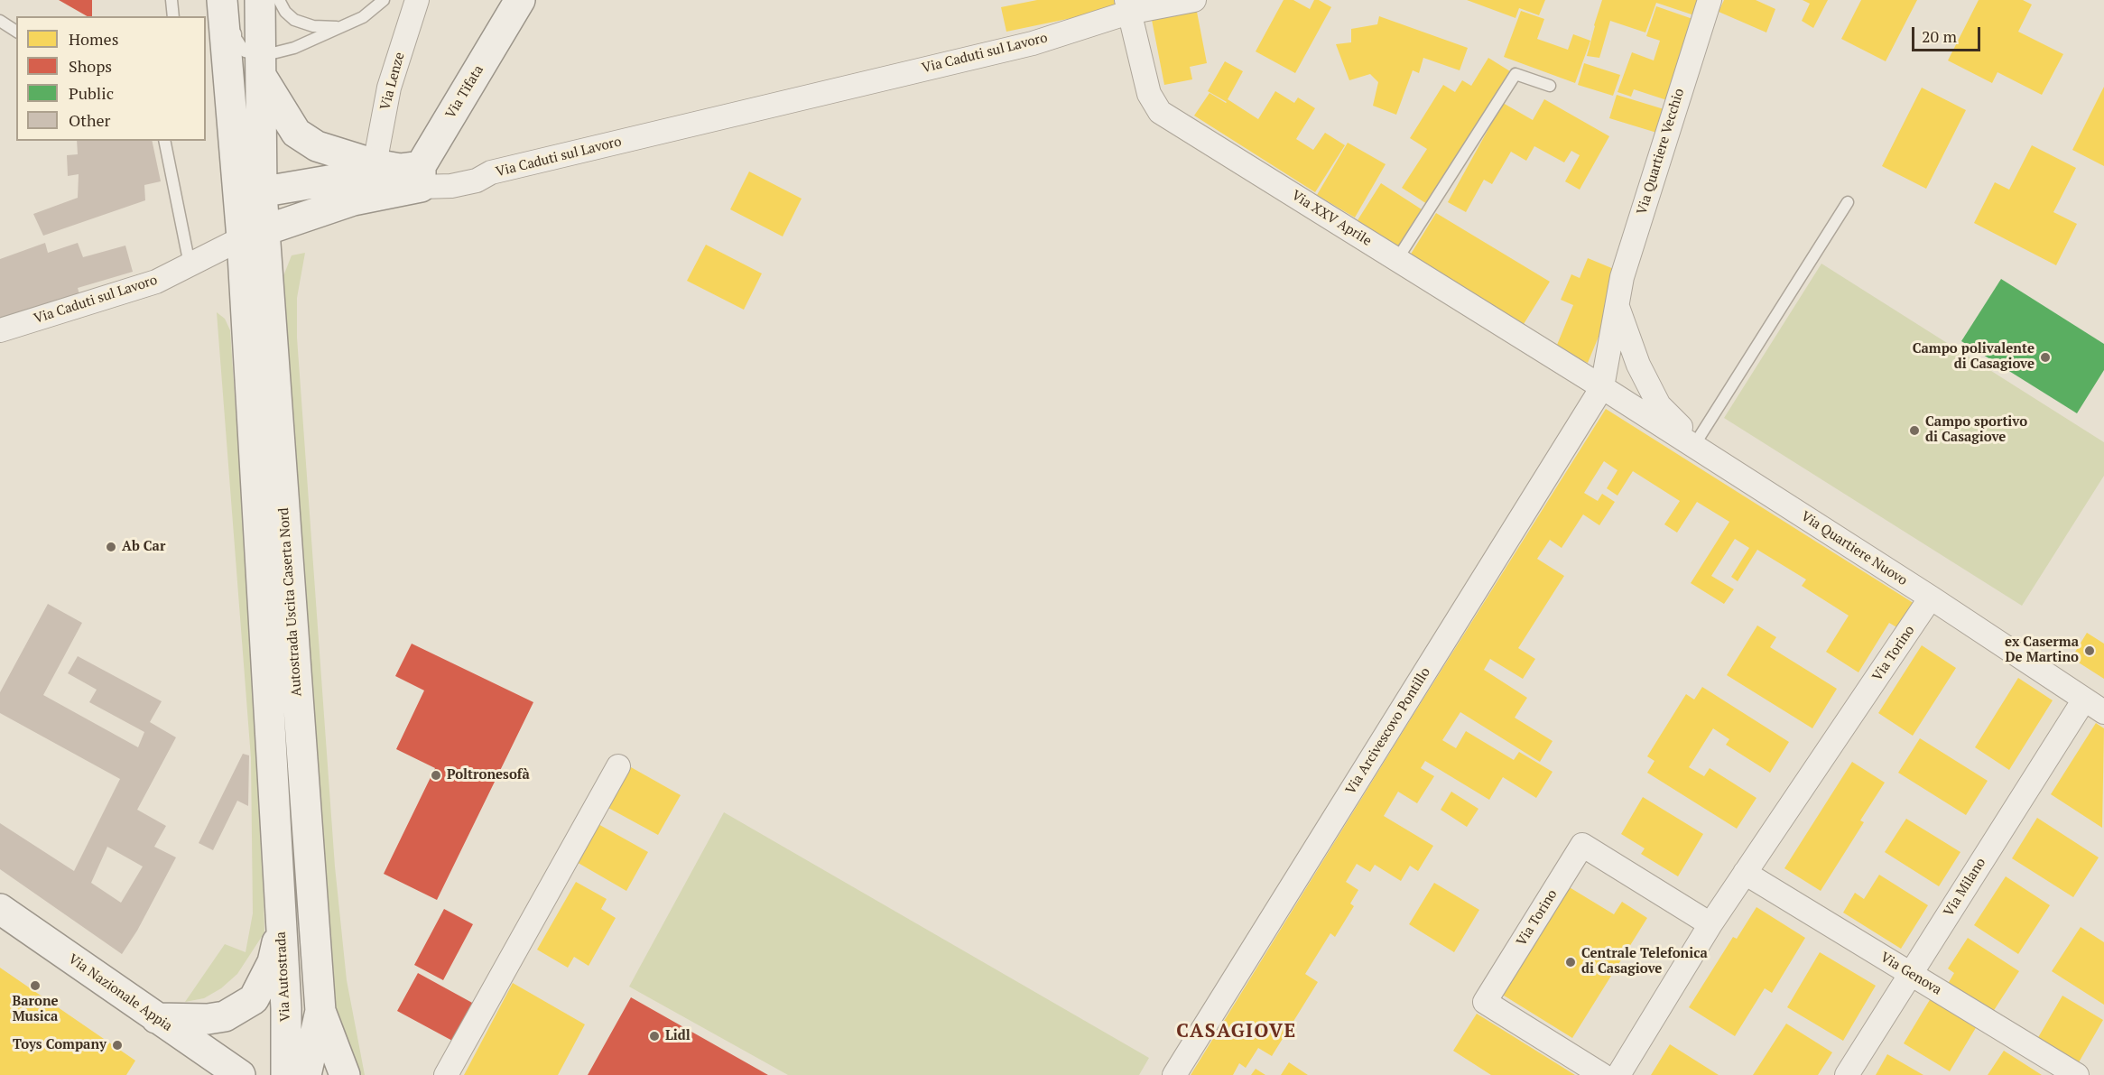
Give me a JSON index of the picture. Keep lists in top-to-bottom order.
{
  "streets": {
    "main road": [
      "Via Caduti sul Lavoro",
      "Via Tifata",
      "Autostrada Uscita Caserta Nord",
      "Via Autostrada",
      "Via Nazionale Appia"
    ],
    "street": [
      "Via Lenze",
      "Via Quartiere Vecchio",
      "Via XXV Aprile",
      "Via Quartiere Nuovo",
      "Via Torino",
      "Via Arcivescovo Pontillo",
      "Via Milano",
      "Via Genova"
    ]
  },
  "crossings": [
    ["Via Caduti sul Lavoro", "Via Lenze"],
    ["Via Caduti sul Lavoro", "Via Tifata"],
    ["Via Caduti sul Lavoro", "Via XXV Aprile"],
    ["Via Caduti sul Lavoro", "Autostrada Uscita Caserta Nord"],
    ["Via Lenze", "Via Tifata"],
    ["Via Lenze", "Autostrada Uscita Caserta Nord"],
    ["Via Tifata", "Autostrada Uscita Caserta Nord"],
    ["Via Quartiere Vecchio", "Via XXV Aprile"],
    ["Via Quartiere Vecchio", "Via Quartiere Nuovo"],
    ["Via Quartiere Vecchio", "Via Arcivescovo Pontillo"],
    ["Via XXV Aprile", "Via Quartiere Nuovo"],
    ["Via XXV Aprile", "Via Arcivescovo Pontillo"],
    ["Via Quartiere Nuovo", "Via Torino"],
    ["Via Quartiere Nuovo", "Via Arcivescovo Pontillo"],
    ["Via Quartiere Nuovo", "Via Milano"],
    ["Autostrada Uscita Caserta Nord", "Via Autostrada"],
    ["Via Torino", "Via Genova"],
    ["Via Milano", "Via Genova"],
    ["Via Autostrada", "Via Nazionale Appia"]
  ],
  "districts": ["CASAGIOVE"],
  "places": [
    "Campo polivalente di Casagiove",
    "Campo sportivo di Casagiove",
    "Ab Car",
    "ex Caserma De Martino",
    "Poltronesofà",
    "Centrale Telefonica di Casagiove",
    "Barone Musica",
    "Lidl",
    "Toys Company"
  ],
  "legend": [
    "Homes",
    "Shops",
    "Public",
    "Other"
  ],
  "scale_bar": "20 m"
}
